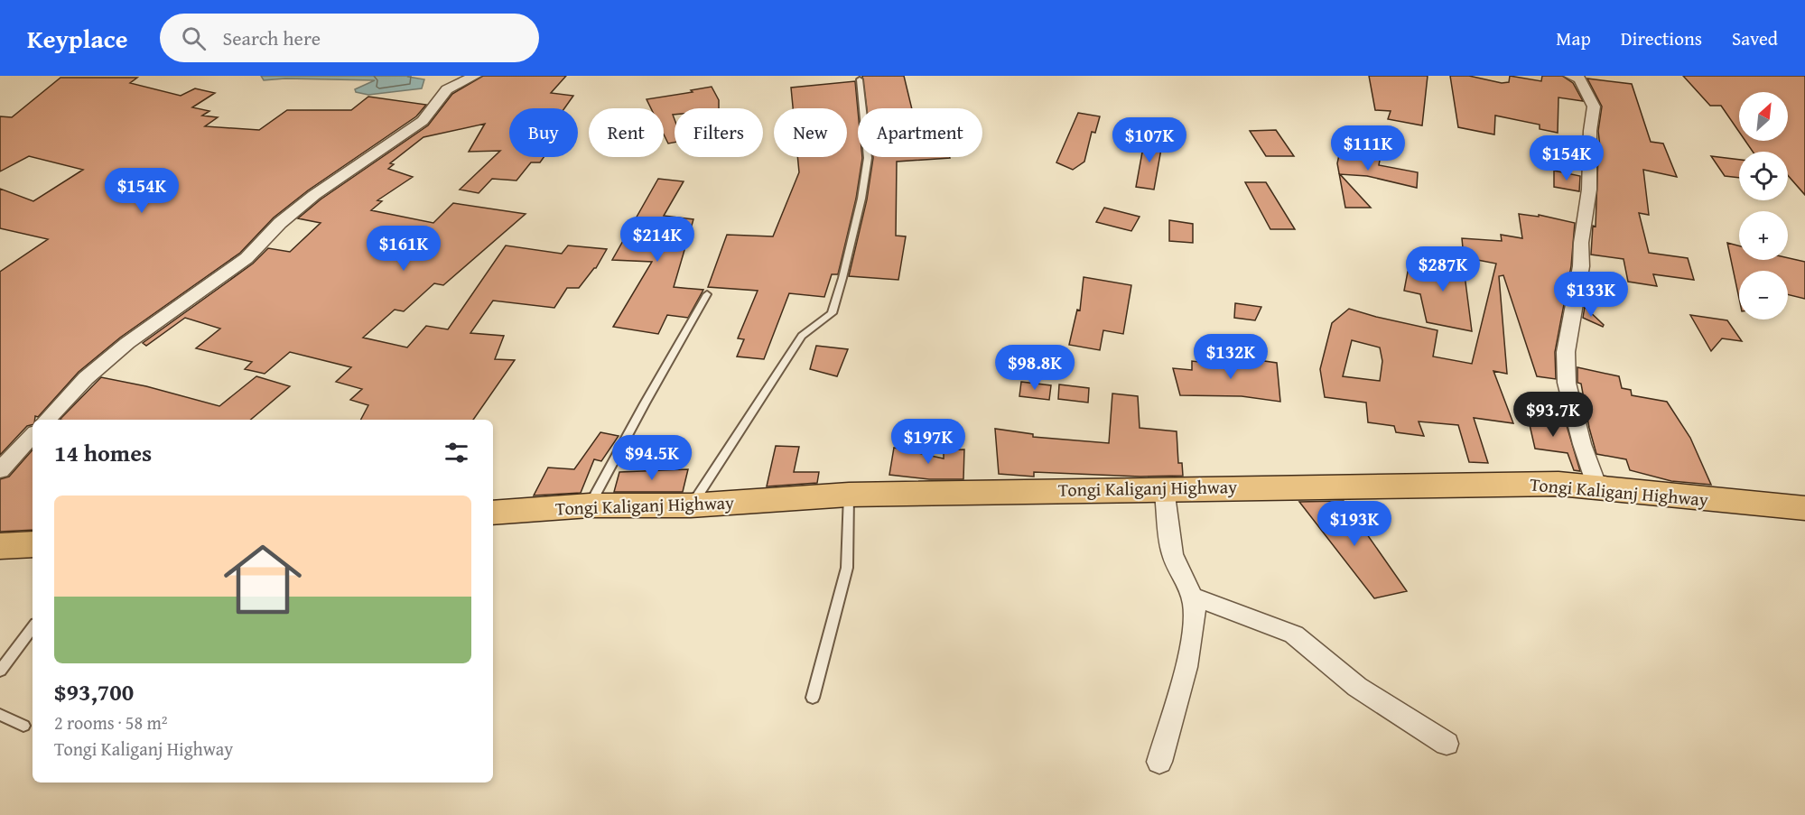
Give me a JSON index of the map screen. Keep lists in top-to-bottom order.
{
  "streets": {
    "main road": ["Tongi Kaliganj Highway"]
  },
  "north": "top right",
  "page": {
    "header": "Keyplace",
    "search": "Search here",
    "nav": ["Map", "Directions", "Saved"],
    "map_buttons": ["+", "−"],
    "chip": [
      "Buy",
      "Rent",
      "Filters",
      "New",
      "Apartment"
    ],
    "price": [
      "$107K",
      "$111K",
      "$154K",
      "$154K",
      "$214K",
      "$161K",
      "$287K",
      "$133K",
      "$132K",
      "$98.8K",
      "$93.7K",
      "$197K",
      "$94.5K",
      "$193K"
    ],
    "heading": "14 homes",
    "list": [
      {
        "name": "$93,700",
        "note": "2 rooms · 58 m² · Tongi Kaliganj Highway"
      }
    ]
  }
}
